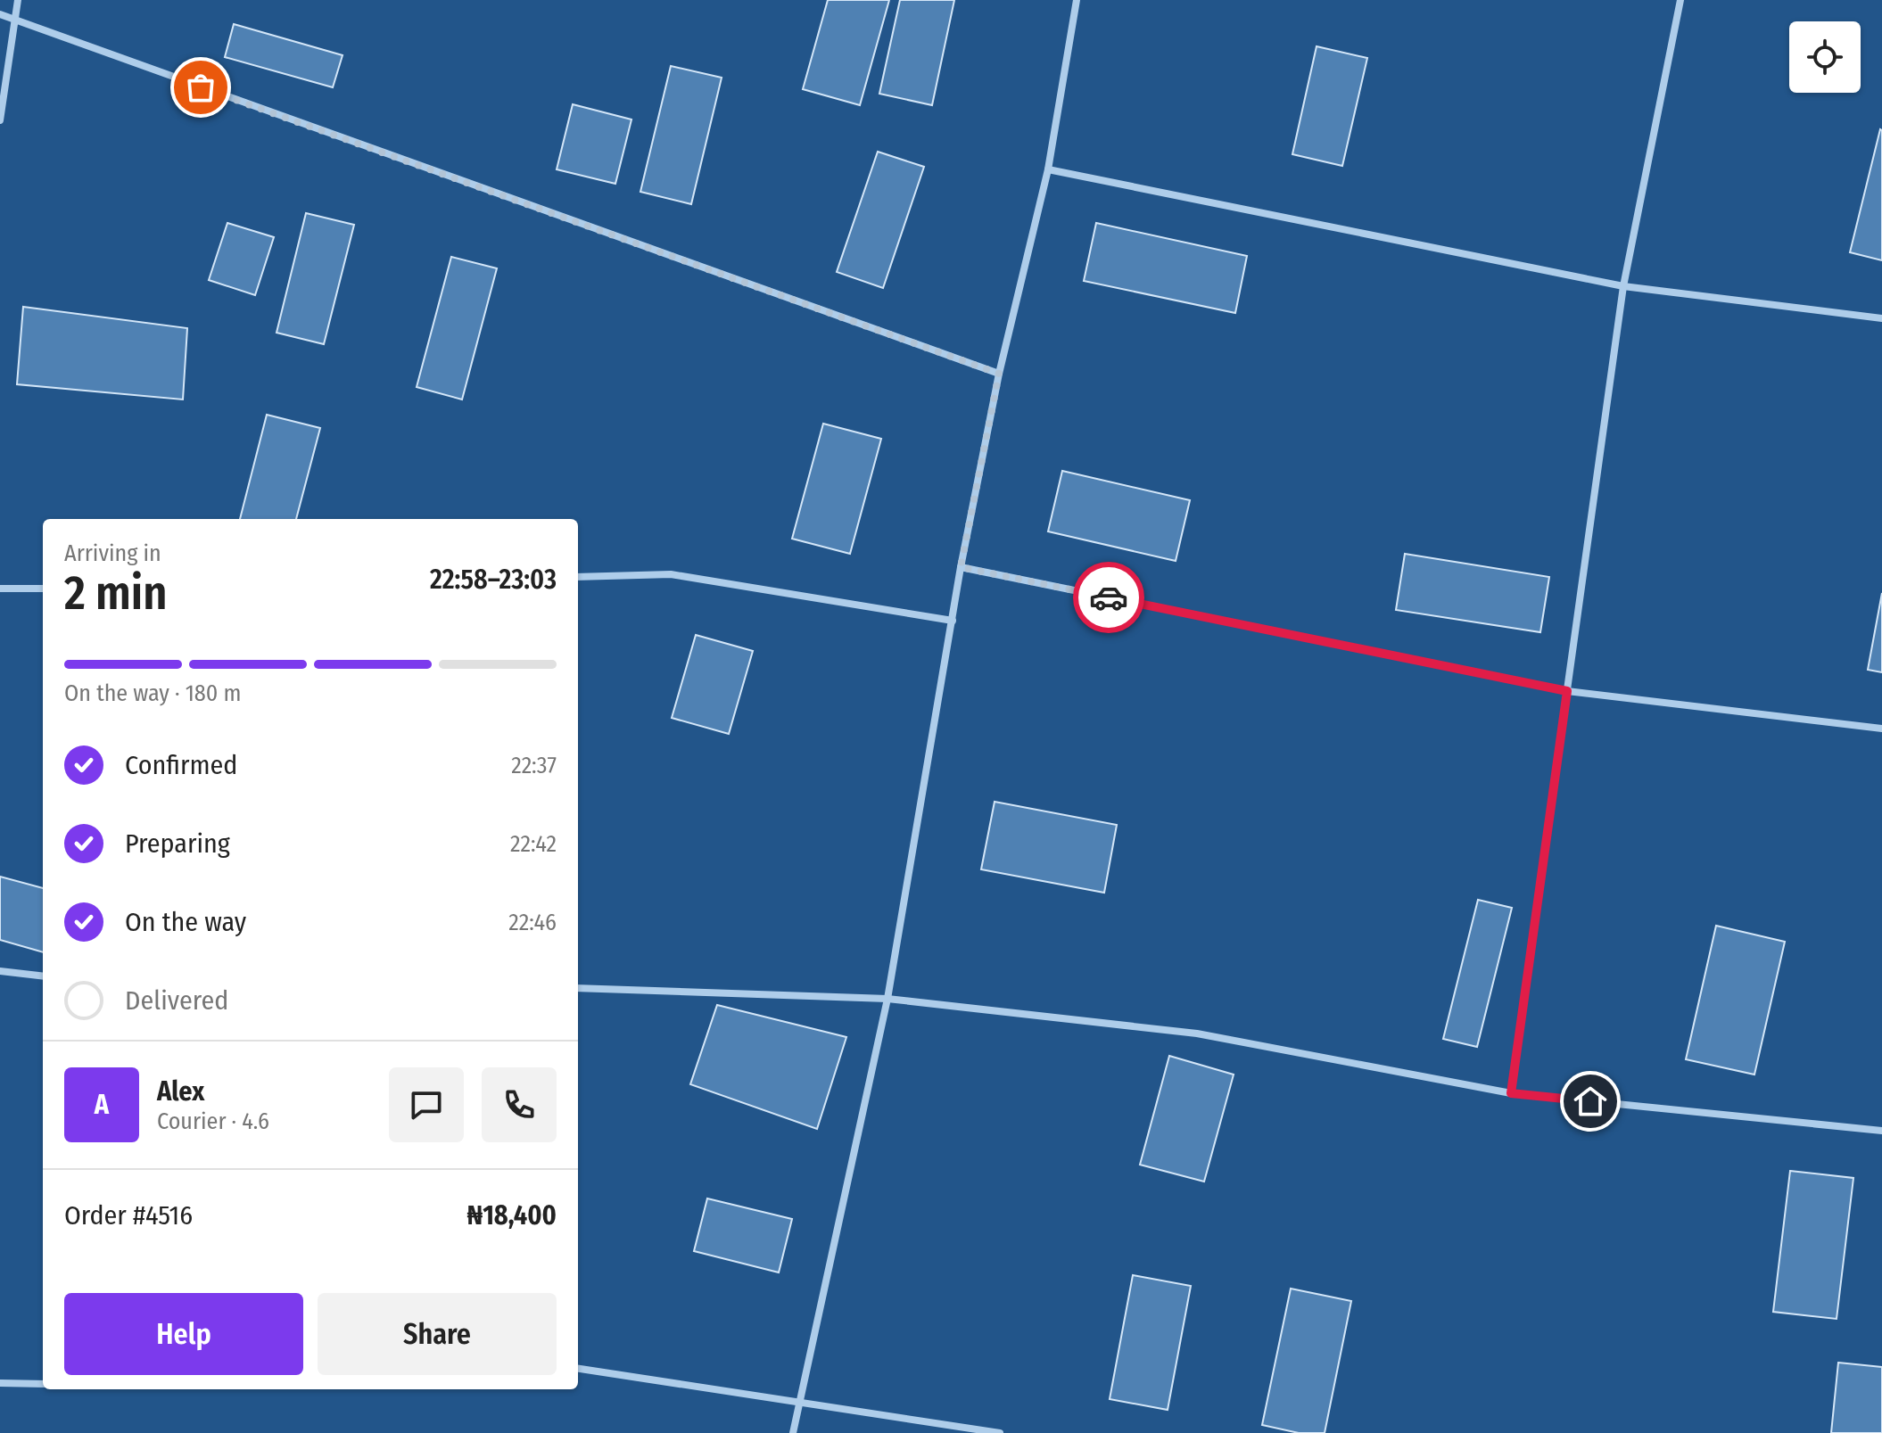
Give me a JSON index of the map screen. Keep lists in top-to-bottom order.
{
  "page": {
    "heading": ["2 min", "Arriving in", "22:58–23:03"],
    "panel": [
      "Alex",
      "Courier · 4.6",
      "Order #4516",
      "₦18,400"
    ],
    "bar": "On the way · 180 m",
    "list": [
      ["Confirmed", "22:37"],
      ["Preparing", "22:42"],
      ["On the way", "22:46"],
      "Delivered"
    ],
    "round": "A",
    "buttons": ["Help", "Share"]
  }
}
